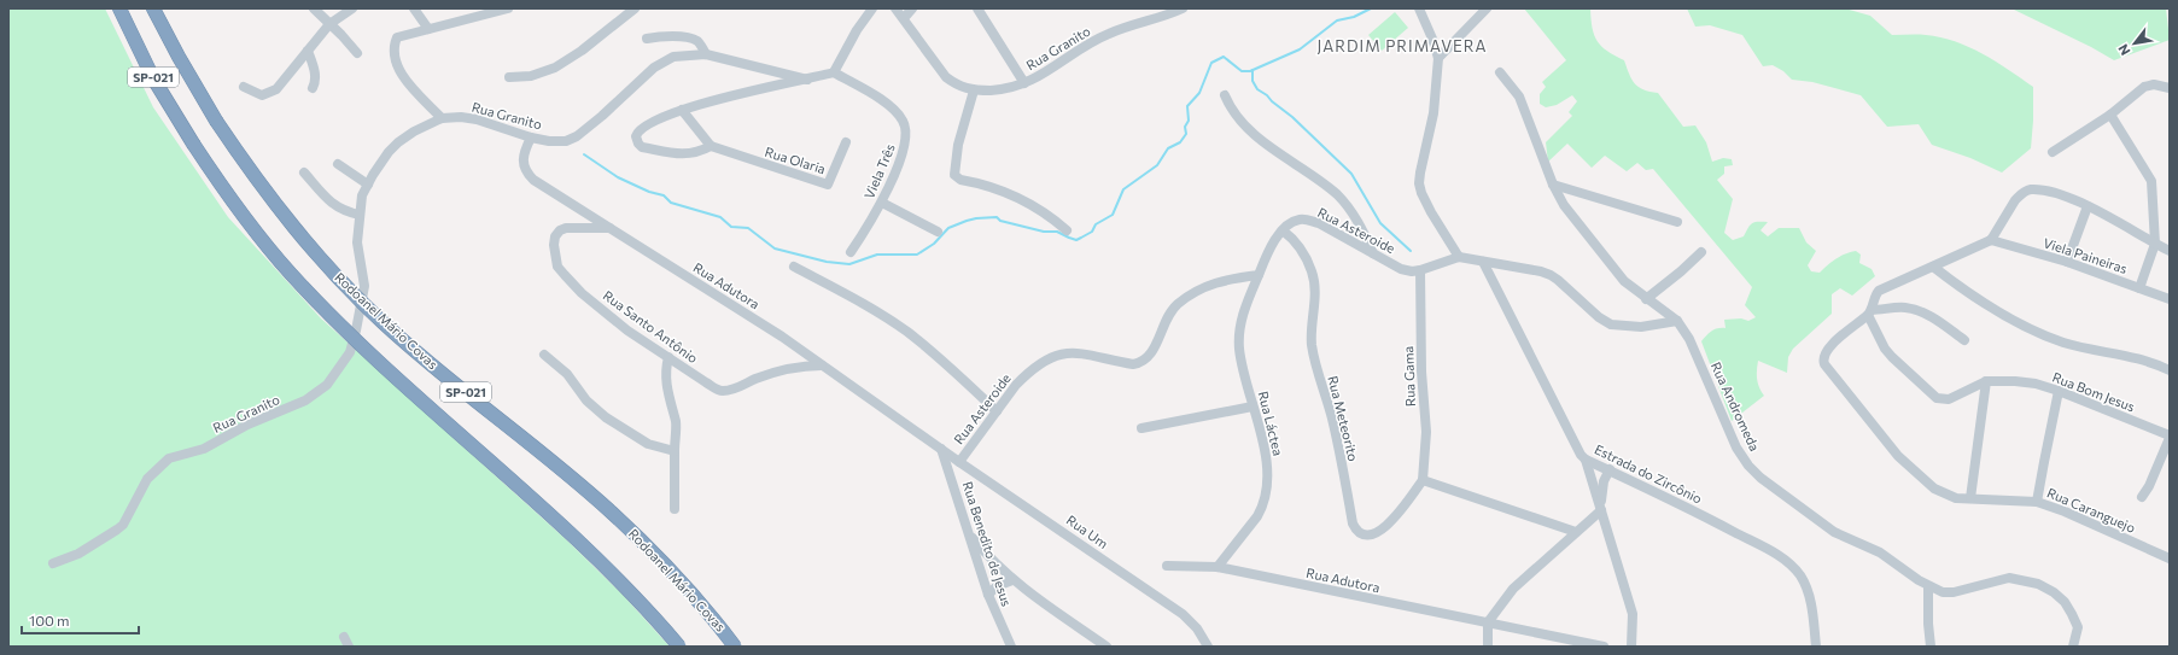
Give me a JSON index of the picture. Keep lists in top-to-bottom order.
{
  "streets": {
    "highway": ["SP-021", "Rodoanel Mário Covas"],
    "street": [
      "Rua Granito",
      "Rua Olaria",
      "Viela Três",
      "Rua Asteroide",
      "Viela Paineiras",
      "Rua Adutora",
      "Rua Santo Antônio",
      "Rua Gama",
      "Rua Bom Jesus",
      "Rua Andromeda",
      "Rua Meteorito",
      "Rua Láctea",
      "Estrada do Zircônio",
      "Rua Caranguejo",
      "Rua Um",
      "Rua Benedito de Jesus"
    ]
  },
  "crossings": [
    ["Rua Granito", "Rua Adutora"],
    ["Rua Asteroide", "Rua Gama"],
    ["Rua Asteroide", "Rua Meteorito"],
    ["Rua Asteroide", "Rua Láctea"],
    ["Rua Asteroide", "Rua Um"],
    ["Rua Adutora", "Rua Santo Antônio"],
    ["Rua Adutora", "Rua Láctea"],
    ["Rua Adutora", "Rua Um"],
    ["Rua Adutora", "Rua Benedito de Jesus"],
    ["Rua Gama", "Rua Meteorito"],
    ["Rua Bom Jesus", "Rua Caranguejo"],
    ["Rua Um", "Rua Benedito de Jesus"]
  ],
  "districts": ["JARDIM PRIMAVERA"],
  "scale_bar": "100 m",
  "north": "bottom left"
}
